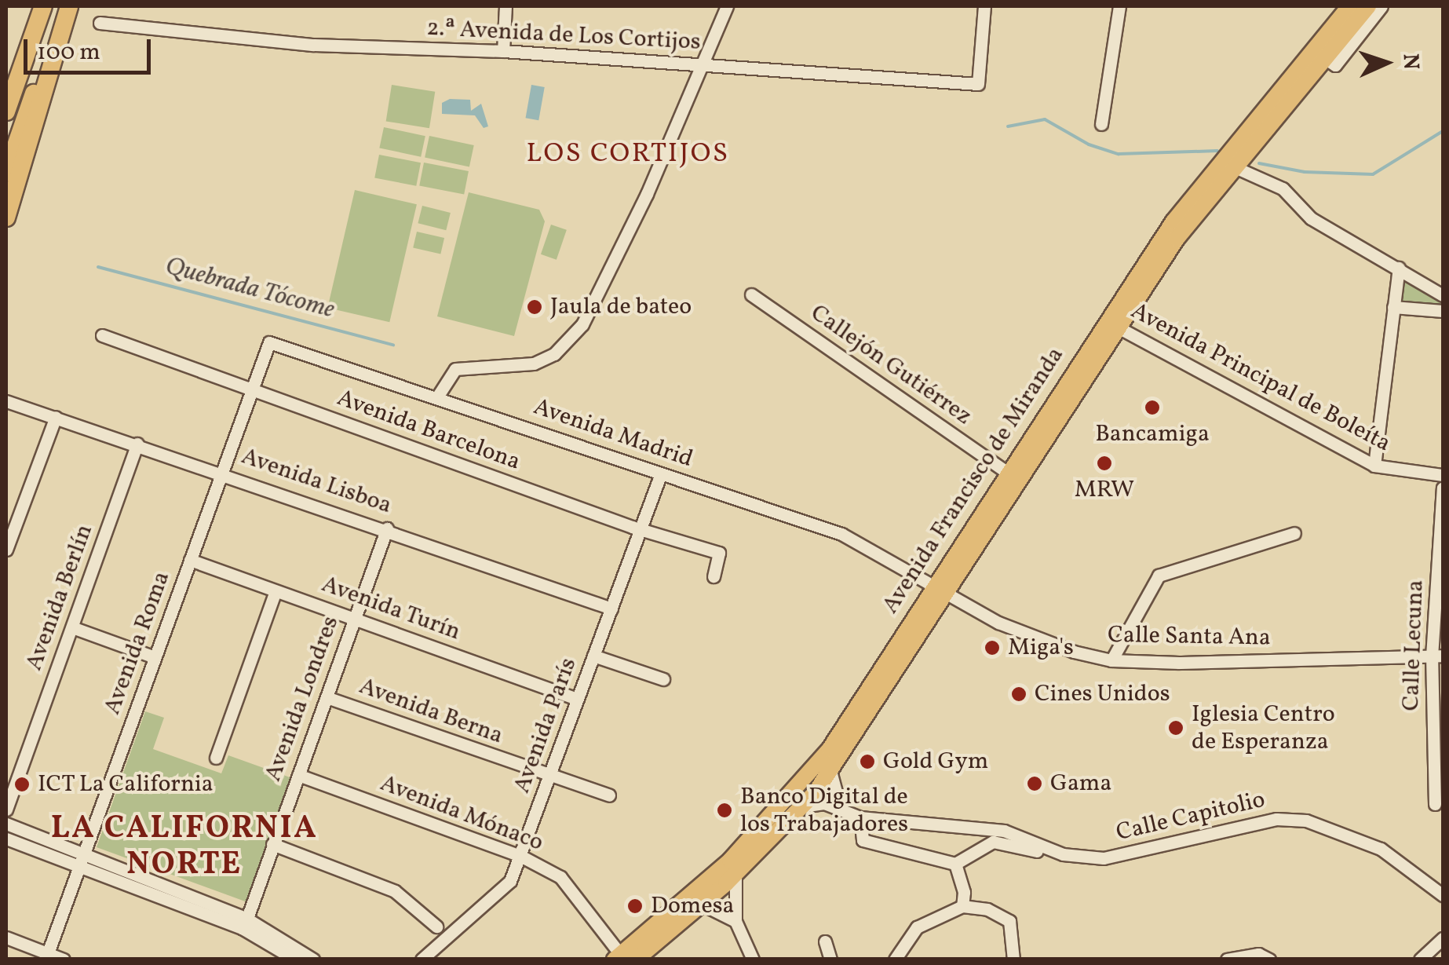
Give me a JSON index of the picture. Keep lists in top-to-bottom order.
{
  "streets": {
    "main road": ["Avenida Francisco de Miranda"],
    "street": [
      "2.ª Avenida de Los Cortijos",
      "Callejón Gutiérrez",
      "Avenida Principal de Boleíta",
      "Avenida Barcelona",
      "Avenida Madrid",
      "Avenida Lisboa",
      "Avenida Berlín",
      "Avenida Turín",
      "Calle Santa Ana",
      "Avenida Roma",
      "Calle Lecuna",
      "Avenida Londres",
      "Avenida Berna",
      "Avenida París",
      "Avenida Mónaco",
      "Calle Capitolio"
    ]
  },
  "crossings": [
    ["Callejón Gutiérrez", "Avenida Francisco de Miranda"],
    ["Avenida Principal de Boleíta", "Avenida Francisco de Miranda"],
    ["Avenida Barcelona", "Avenida Roma"],
    ["Avenida Barcelona", "Avenida París"],
    ["Avenida Madrid", "Avenida Francisco de Miranda"],
    ["Avenida Madrid", "Calle Santa Ana"],
    ["Avenida Madrid", "Avenida Roma"],
    ["Avenida Madrid", "Avenida París"],
    ["Avenida Francisco de Miranda", "Calle Santa Ana"],
    ["Avenida Francisco de Miranda", "Avenida Mónaco"],
    ["Avenida Francisco de Miranda", "Calle Capitolio"],
    ["Avenida Lisboa", "Avenida Berlín"],
    ["Avenida Lisboa", "Avenida Roma"],
    ["Avenida Lisboa", "Avenida Londres"],
    ["Avenida Lisboa", "Avenida París"],
    ["Avenida Turín", "Avenida Roma"],
    ["Avenida Turín", "Avenida Londres"],
    ["Avenida Turín", "Avenida París"],
    ["Calle Santa Ana", "Calle Lecuna"],
    ["Avenida Londres", "Avenida Berna"],
    ["Avenida Londres", "Avenida Mónaco"],
    ["Avenida Berna", "Avenida París"],
    ["Avenida París", "Avenida Mónaco"]
  ],
  "districts": ["LOS CORTIJOS", "LA CALIFORNIA NORTE"],
  "water": ["Quebrada Tócome"],
  "places": [
    "Jaula de bateo",
    "Bancamiga",
    "MRW",
    "Miga's",
    "Cines Unidos",
    "Iglesia Centro de Esperanza",
    "Gold Gym",
    "Gama",
    "ICT La California",
    "Banco Digital de los Trabajadores",
    "Domesa"
  ],
  "scale_bar": "100 m",
  "north": "right"
}
